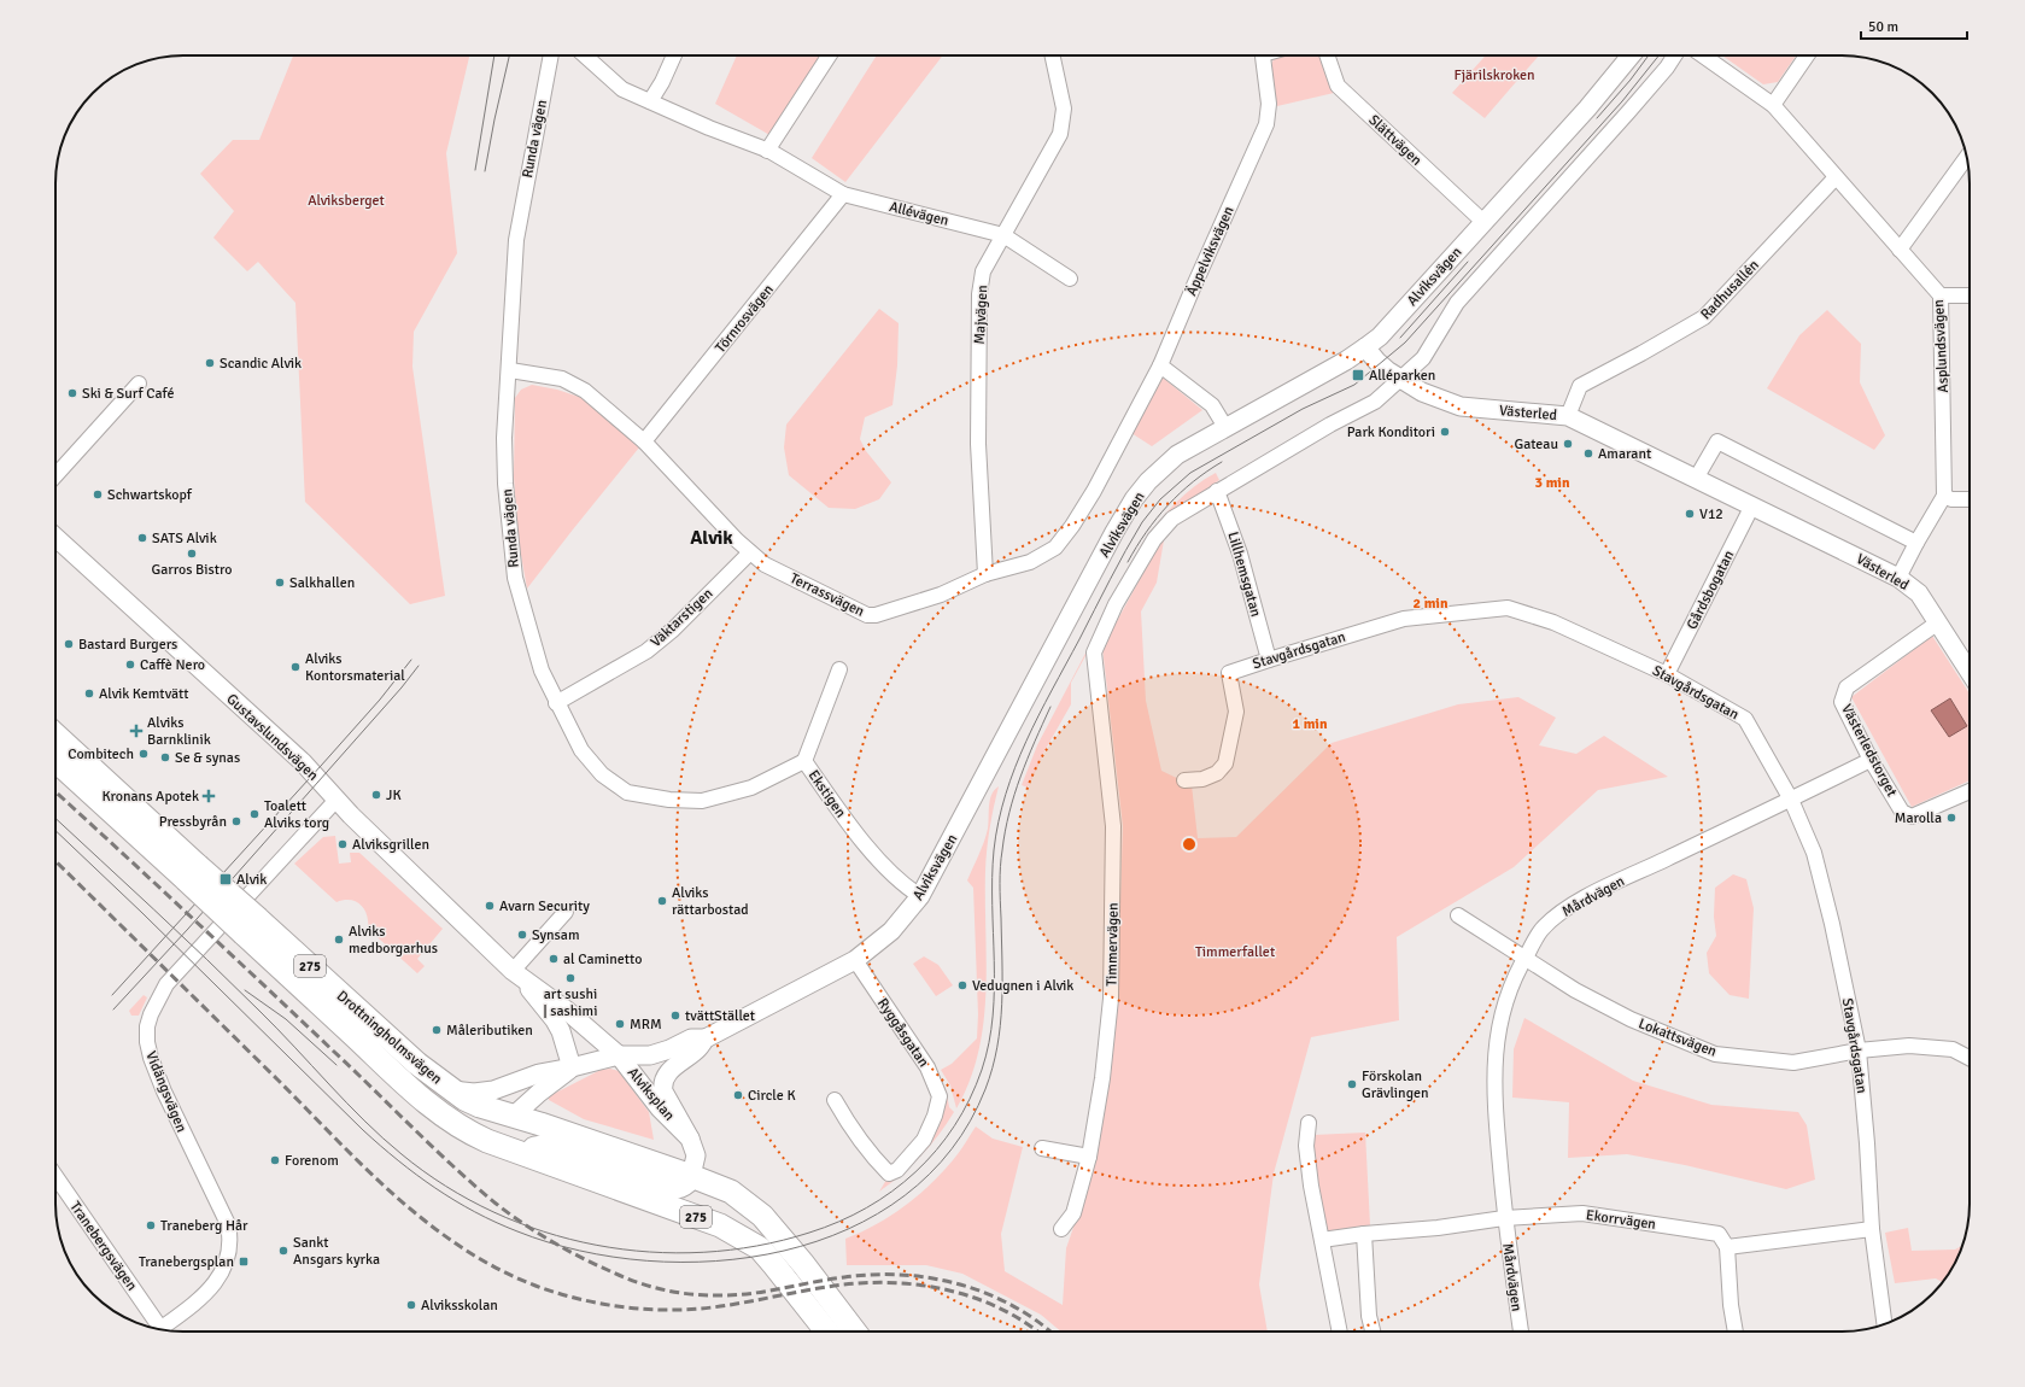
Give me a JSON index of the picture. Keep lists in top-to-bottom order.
{
  "streets": {
    "main road": ["275", "Drottningholmsvägen"],
    "street": [
      "Runda vägen",
      "Slättvägen",
      "Allévägen",
      "Äppelviksvägen",
      "Alviksvägen",
      "Radhusallén",
      "Majvägen",
      "Törnrosvägen",
      "Asplundsvägen",
      "Västerled",
      "Lillhemsgatan",
      "Gårdsbogatan",
      "Terrassvägen",
      "Väktarstigen",
      "Stavgårdsgatan",
      "Gustavslundsvägen",
      "Västerledstorget",
      "Ekstigen",
      "Mårdvägen",
      "Timmervägen",
      "Ryggåsgatan",
      "Lokattsvägen",
      "Vidängsvägen",
      "Alviksplan",
      "Ekorrvägen",
      "Tranebergsvägen"
    ]
  },
  "crossings": [
    ["Runda vägen", "Terrassvägen"],
    ["Runda vägen", "Väktarstigen"],
    ["Runda vägen", "Ekstigen"],
    ["Slättvägen", "Alviksvägen"],
    ["Allévägen", "Majvägen"],
    ["Allévägen", "Törnrosvägen"],
    ["Äppelviksvägen", "Terrassvägen"],
    ["Alviksvägen", "Västerled"],
    ["Alviksvägen", "Gustavslundsvägen"],
    ["Alviksvägen", "Ekstigen"],
    ["Alviksvägen", "Ryggåsgatan"],
    ["Alviksvägen", "Alviksplan"],
    ["Radhusallén", "Asplundsvägen"],
    ["Radhusallén", "Västerled"],
    ["Majvägen", "Terrassvägen"],
    ["Törnrosvägen", "Terrassvägen"],
    ["Västerled", "Gårdsbogatan"],
    ["Västerled", "Västerledstorget"],
    ["Lillhemsgatan", "Stavgårdsgatan"],
    ["Lillhemsgatan", "Timmervägen"],
    ["Gårdsbogatan", "Stavgårdsgatan"],
    ["Terrassvägen", "Väktarstigen"],
    ["Stavgårdsgatan", "Mårdvägen"],
    ["Stavgårdsgatan", "Lokattsvägen"],
    ["Gustavslundsvägen", "Vidängsvägen"],
    ["Gustavslundsvägen", "Alviksplan"],
    ["Västerledstorget", "Mårdvägen"],
    ["Mårdvägen", "Lokattsvägen"],
    ["Mårdvägen", "Ekorrvägen"],
    ["Drottningholmsvägen", "Alviksplan"]
  ],
  "districts": ["Alvik"],
  "parks": ["Fjärilskroken", "Alviksberget", "Timmerfallet"],
  "places": {
    "other": [
      "Scandic Alvik",
      "Ski & Surf Café",
      "Park Konditori",
      "Gateau",
      "Amarant",
      "Schwartskopf",
      "V12",
      "SATS Alvik",
      "Garros Bistro",
      "Salkhallen",
      "Bastard Burgers",
      "Caffè Nero",
      "Alviks Kontorsmaterial",
      "Alvik Kemtvätt",
      "Combitech",
      "Se & synas",
      "JK",
      "Toalett Alviks torg",
      "Marolla",
      "Pressbyrån",
      "Alviksgrillen",
      "Alviks rättarbostad",
      "Avarn Security",
      "Synsam",
      "Alviks medborgarhus",
      "al Caminetto",
      "art sushi | sashimi",
      "Vedugnen i Alvik",
      "tvättStället",
      "MRM",
      "Måleributiken",
      "Förskolan Grävlingen",
      "Circle K",
      "Forenom",
      "Traneberg Hår",
      "Sankt Ansgars kyrka",
      "Alviksskolan"
    ],
    "transit": ["Alléparken", "Alvik", "Tranebergsplan"],
    "health": ["Alviks Barnklinik", "Kronans Apotek"]
  },
  "scale_bar": "50 m",
  "rings": ["3 min", "2 min", "1 min"]
}
